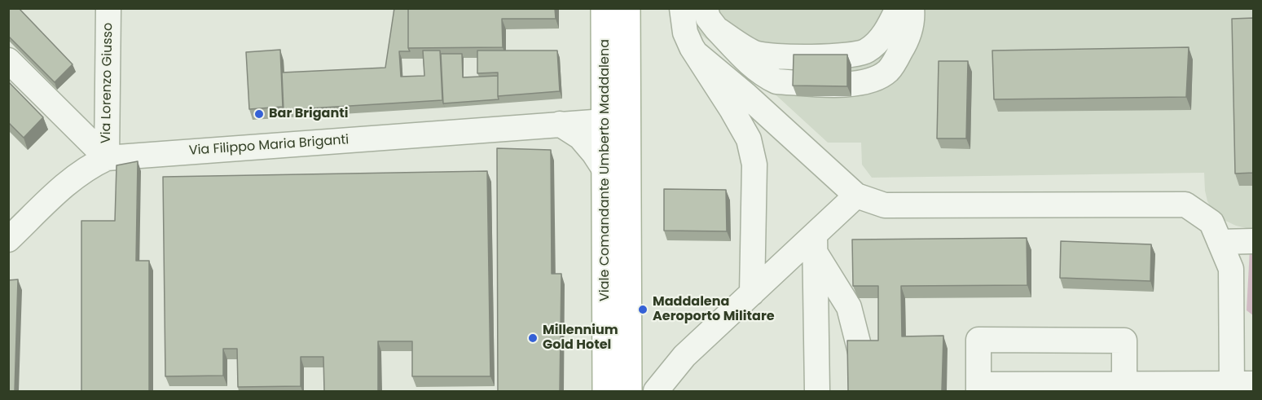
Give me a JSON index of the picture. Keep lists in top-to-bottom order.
{
  "streets": {
    "main road": ["Viale Comandante Umberto Maddalena"],
    "street": ["Via Lorenzo Giusso", "Via Filippo Maria Briganti"]
  },
  "crossings": [
    ["Via Lorenzo Giusso", "Via Filippo Maria Briganti"],
    ["Via Filippo Maria Briganti", "Viale Comandante Umberto Maddalena"]
  ],
  "places": ["Bar Briganti", "Maddalena Aeroporto Militare", "Millennium Gold Hotel"]
}
